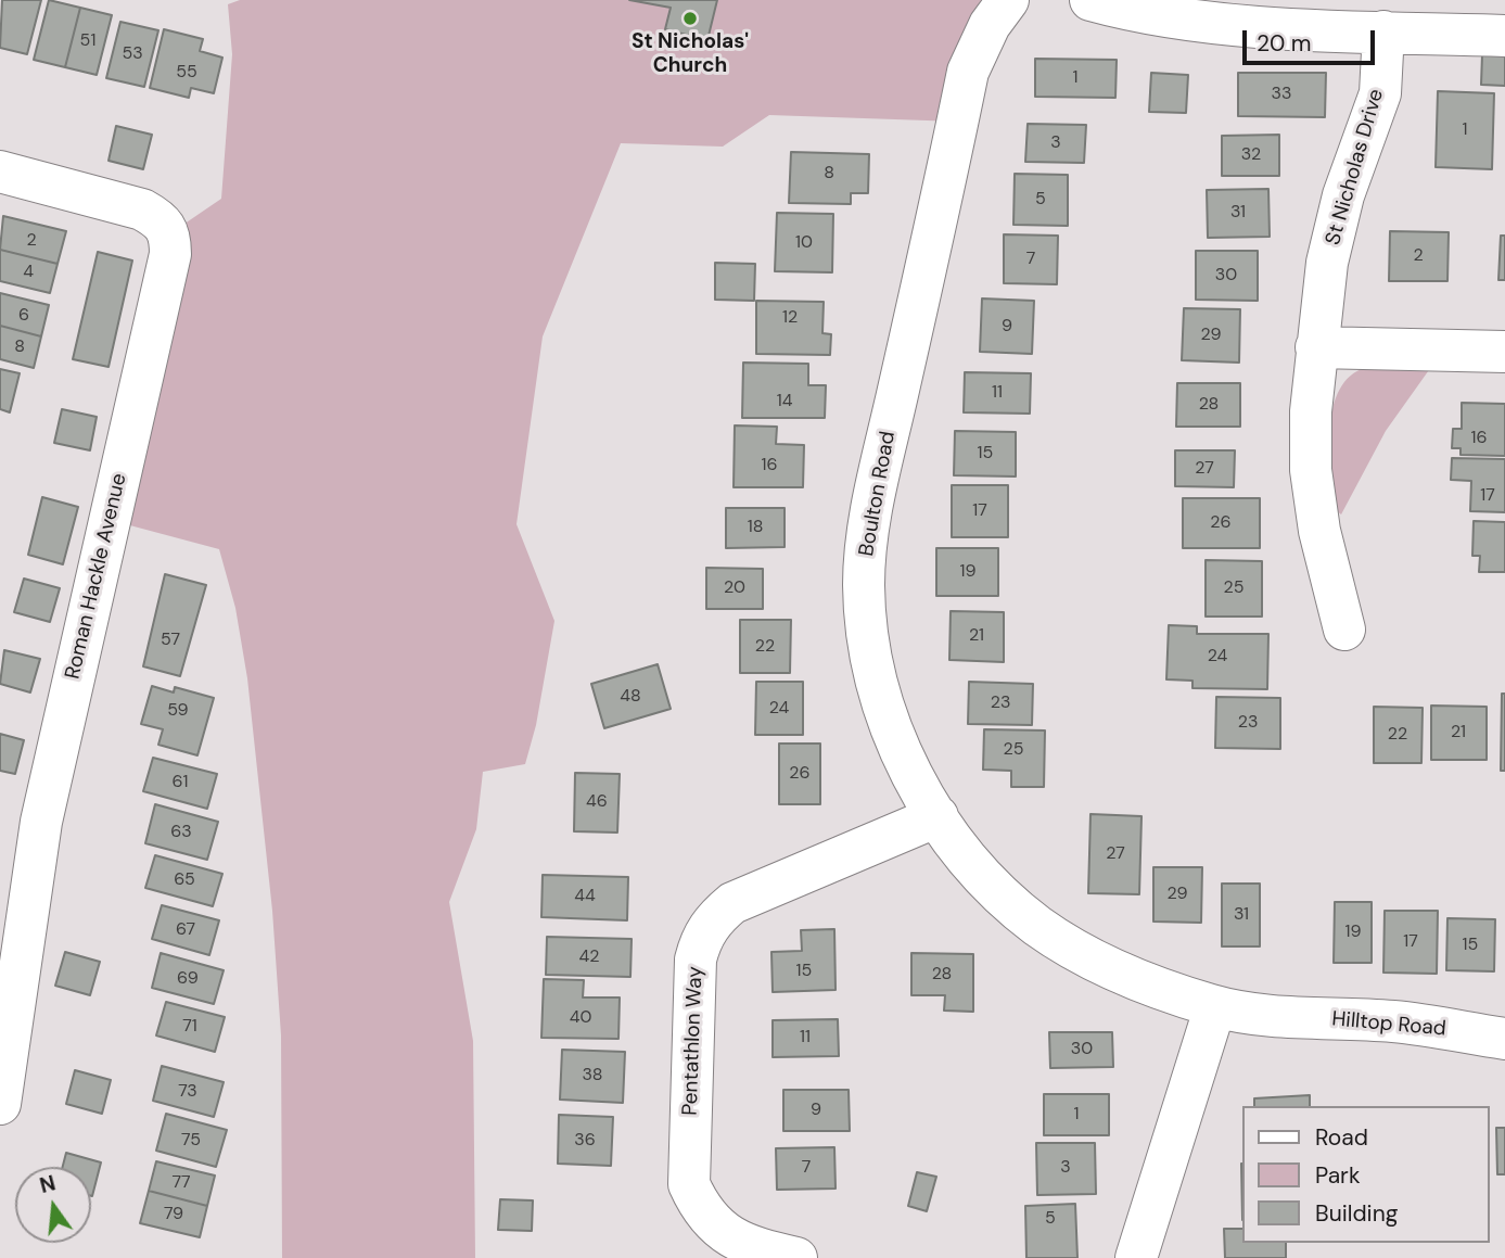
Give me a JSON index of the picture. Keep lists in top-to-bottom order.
{
  "streets": {
    "street": [
      "St Nicholas Drive",
      "Boulton Road",
      "Roman Hackle Avenue",
      "Hilltop Road",
      "Pentathlon Way"
    ]
  },
  "crossings": [
    ["Boulton Road", "Hilltop Road"],
    ["Boulton Road", "Pentathlon Way"]
  ],
  "places": ["St Nicholas' Church"],
  "house_numbers": [
    "51",
    "53",
    "55",
    "1",
    "33",
    "1",
    "3",
    "32",
    "8",
    "5",
    "31",
    "2",
    "10",
    "2",
    "7",
    "4",
    "30",
    "6",
    "12",
    "9",
    "29",
    "8",
    "11",
    "14",
    "28",
    "16",
    "15",
    "16",
    "27",
    "17",
    "17",
    "26",
    "18",
    "19",
    "20",
    "25",
    "21",
    "57",
    "22",
    "24",
    "48",
    "23",
    "24",
    "59",
    "23",
    "21",
    "22",
    "25",
    "26",
    "61",
    "46",
    "63",
    "27",
    "65",
    "29",
    "44",
    "31",
    "67",
    "19",
    "17",
    "15",
    "42",
    "15",
    "28",
    "69",
    "40",
    "71",
    "11",
    "30",
    "38",
    "73",
    "9",
    "1",
    "75",
    "36",
    "7",
    "3",
    "77",
    "79",
    "5"
  ],
  "legend": ["Road", "Park", "Building"],
  "scale_bar": "20 m",
  "north": "top"
}
